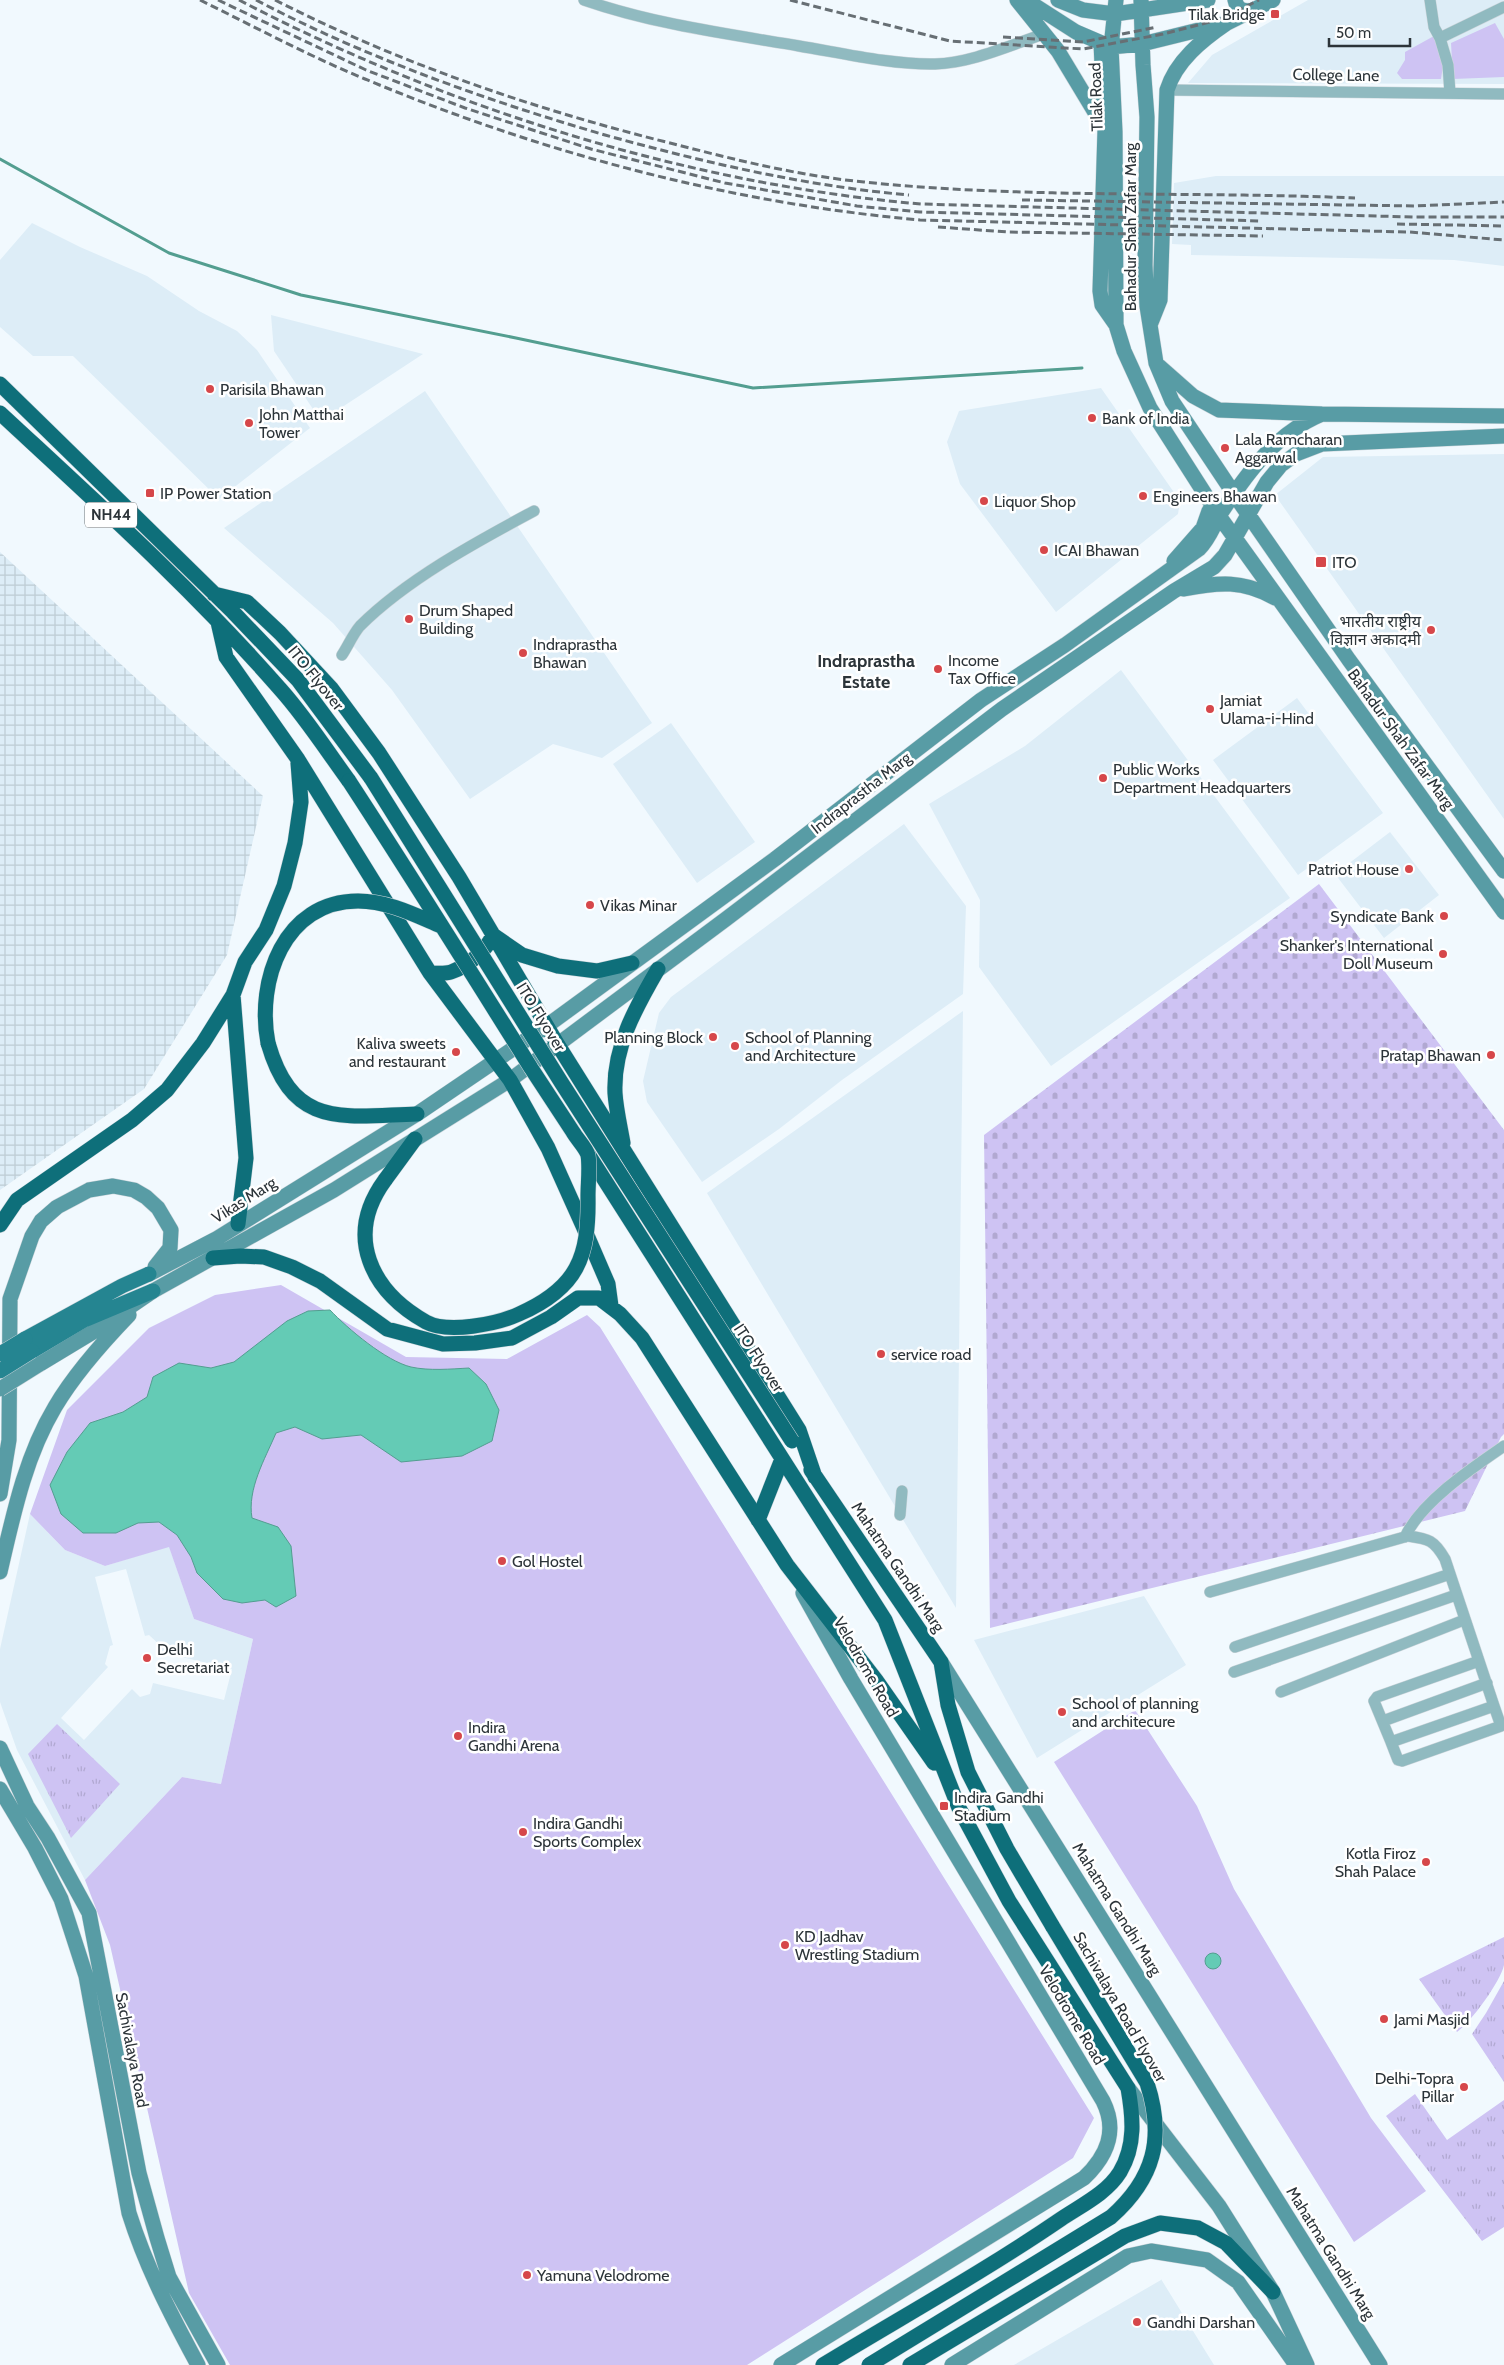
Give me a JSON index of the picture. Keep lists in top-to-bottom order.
{
  "streets": {
    "highway": [
      "NH44",
      "ITO Flyover",
      "Mahatma Gandhi Marg",
      "Sachivalaya Road Flyover"
    ],
    "main road": [
      "Tilak Road",
      "Bahadur Shah Zafar Marg",
      "Indraprastha Marg",
      "Vikas Marg",
      "Velodrome Road",
      "Sachivalaya Road"
    ],
    "street": ["College Lane"]
  },
  "crossings": [
    ["Tilak Road", "Bahadur Shah Zafar Marg"],
    ["Bahadur Shah Zafar Marg", "Indraprastha Marg"],
    ["NH44", "ITO Flyover"],
    ["ITO Flyover", "Mahatma Gandhi Marg"],
    ["Indraprastha Marg", "Vikas Marg"],
    ["Mahatma Gandhi Marg", "Sachivalaya Road Flyover"]
  ],
  "districts": ["Indraprastha Estate"],
  "places": {
    "transit": [
      "Tilak Bridge",
      "IP Power Station",
      "ITO",
      "Indira Gandhi Stadium"
    ],
    "other": [
      "Parisila Bhawan",
      "Bank of India",
      "John Matthai Tower",
      "Lala Ramcharan Aggarwal",
      "Engineers Bhawan",
      "Liquor Shop",
      "ICAI Bhawan",
      "Drum Shaped Building",
      "भारतीय राष्ट्रीय विज्ञान अकादमी",
      "Indraprastha Bhawan",
      "Income Tax Office",
      "Jamiat Ulama-i-Hind",
      "Public Works Department Headquarters",
      "Patriot House",
      "Vikas Minar",
      "Syndicate Bank",
      "Shanker's International Doll Museum",
      "Planning Block",
      "School of Planning and Architecture",
      "Kaliva sweets and restaurant",
      "Pratap Bhawan",
      "service road",
      "Gol Hostel",
      "Delhi Secretariat",
      "School of planning and architecure",
      "Indira Gandhi Arena",
      "Indira Gandhi Sports Complex",
      "Kotla Firoz Shah Palace",
      "KD Jadhav Wrestling Stadium",
      "Jami Masjid",
      "Delhi-Topra Pillar",
      "Yamuna Velodrome",
      "Gandhi Darshan"
    ]
  },
  "scale_bar": "50 m"
}
